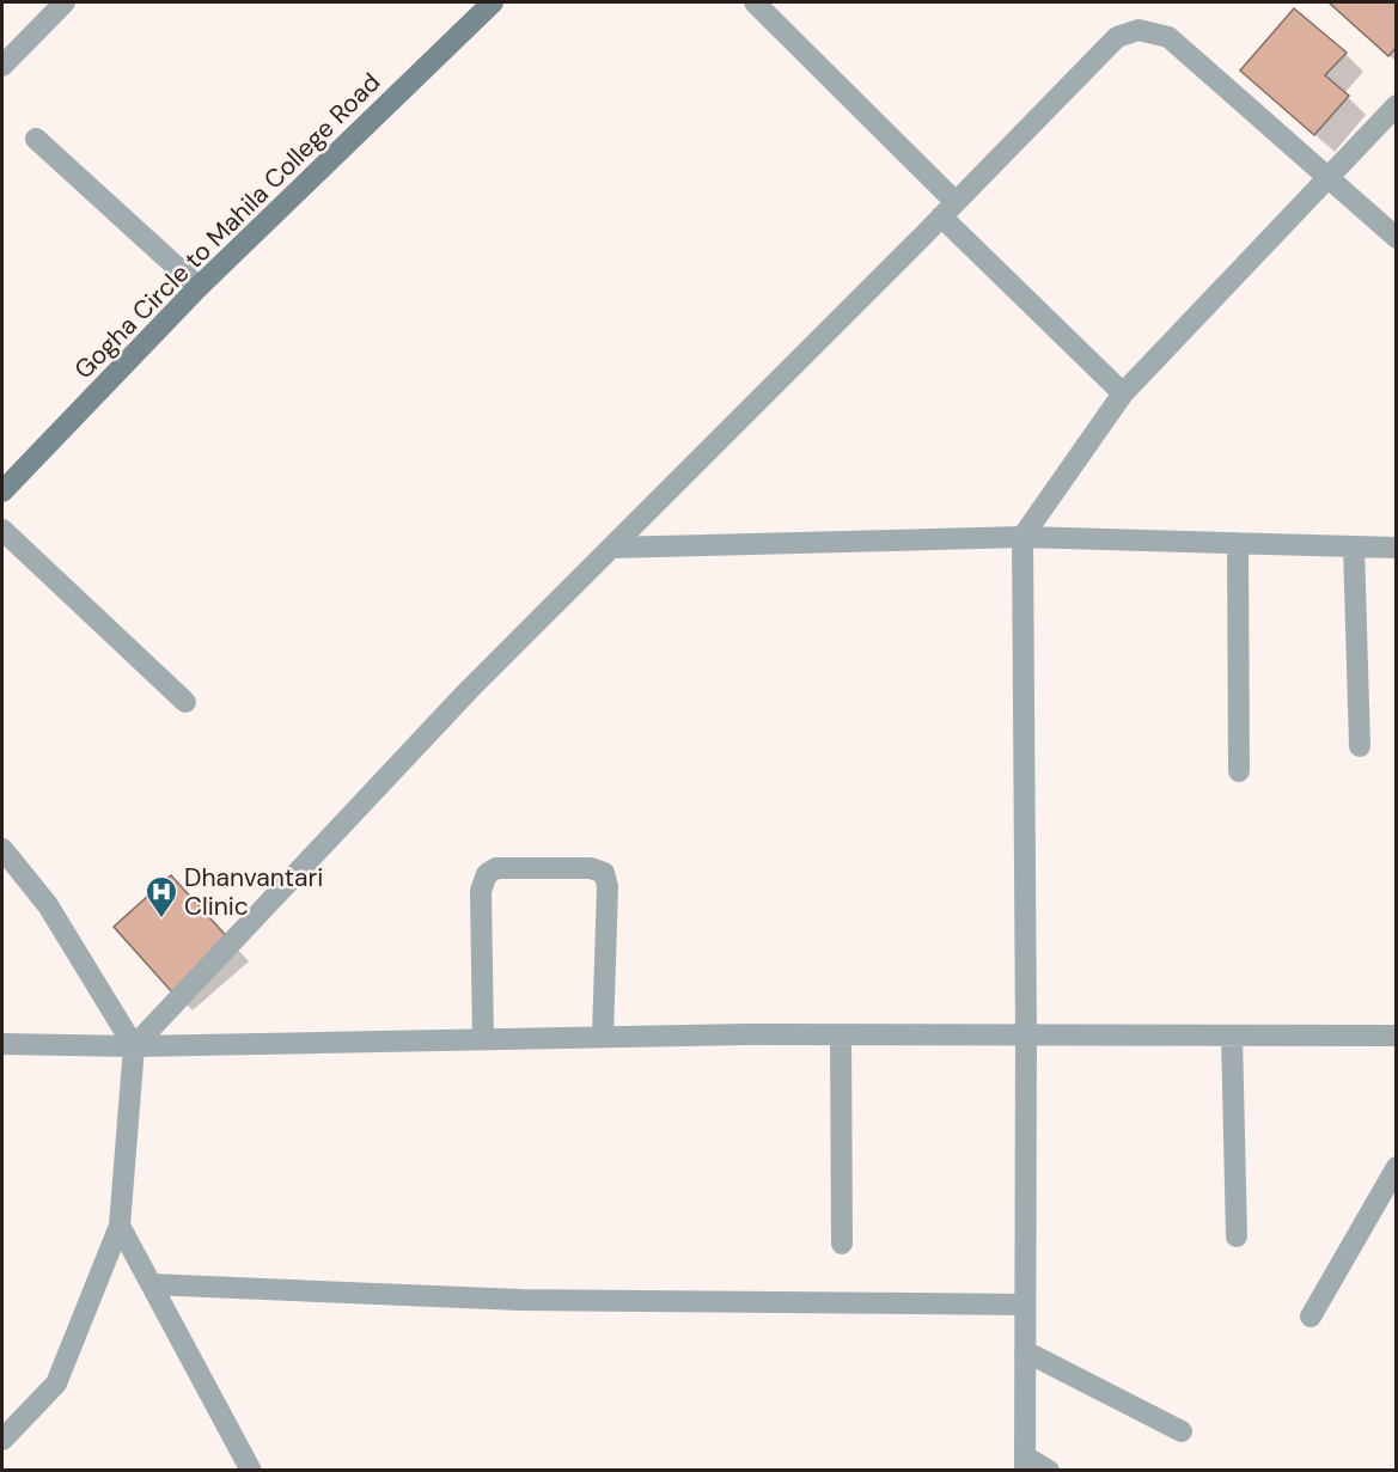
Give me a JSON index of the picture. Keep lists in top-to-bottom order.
{
  "streets": {
    "main road": ["Gogha Circle to Mahila College Road"]
  },
  "places": {
    "hospital": ["Dhanvantari Clinic"]
  }
}
